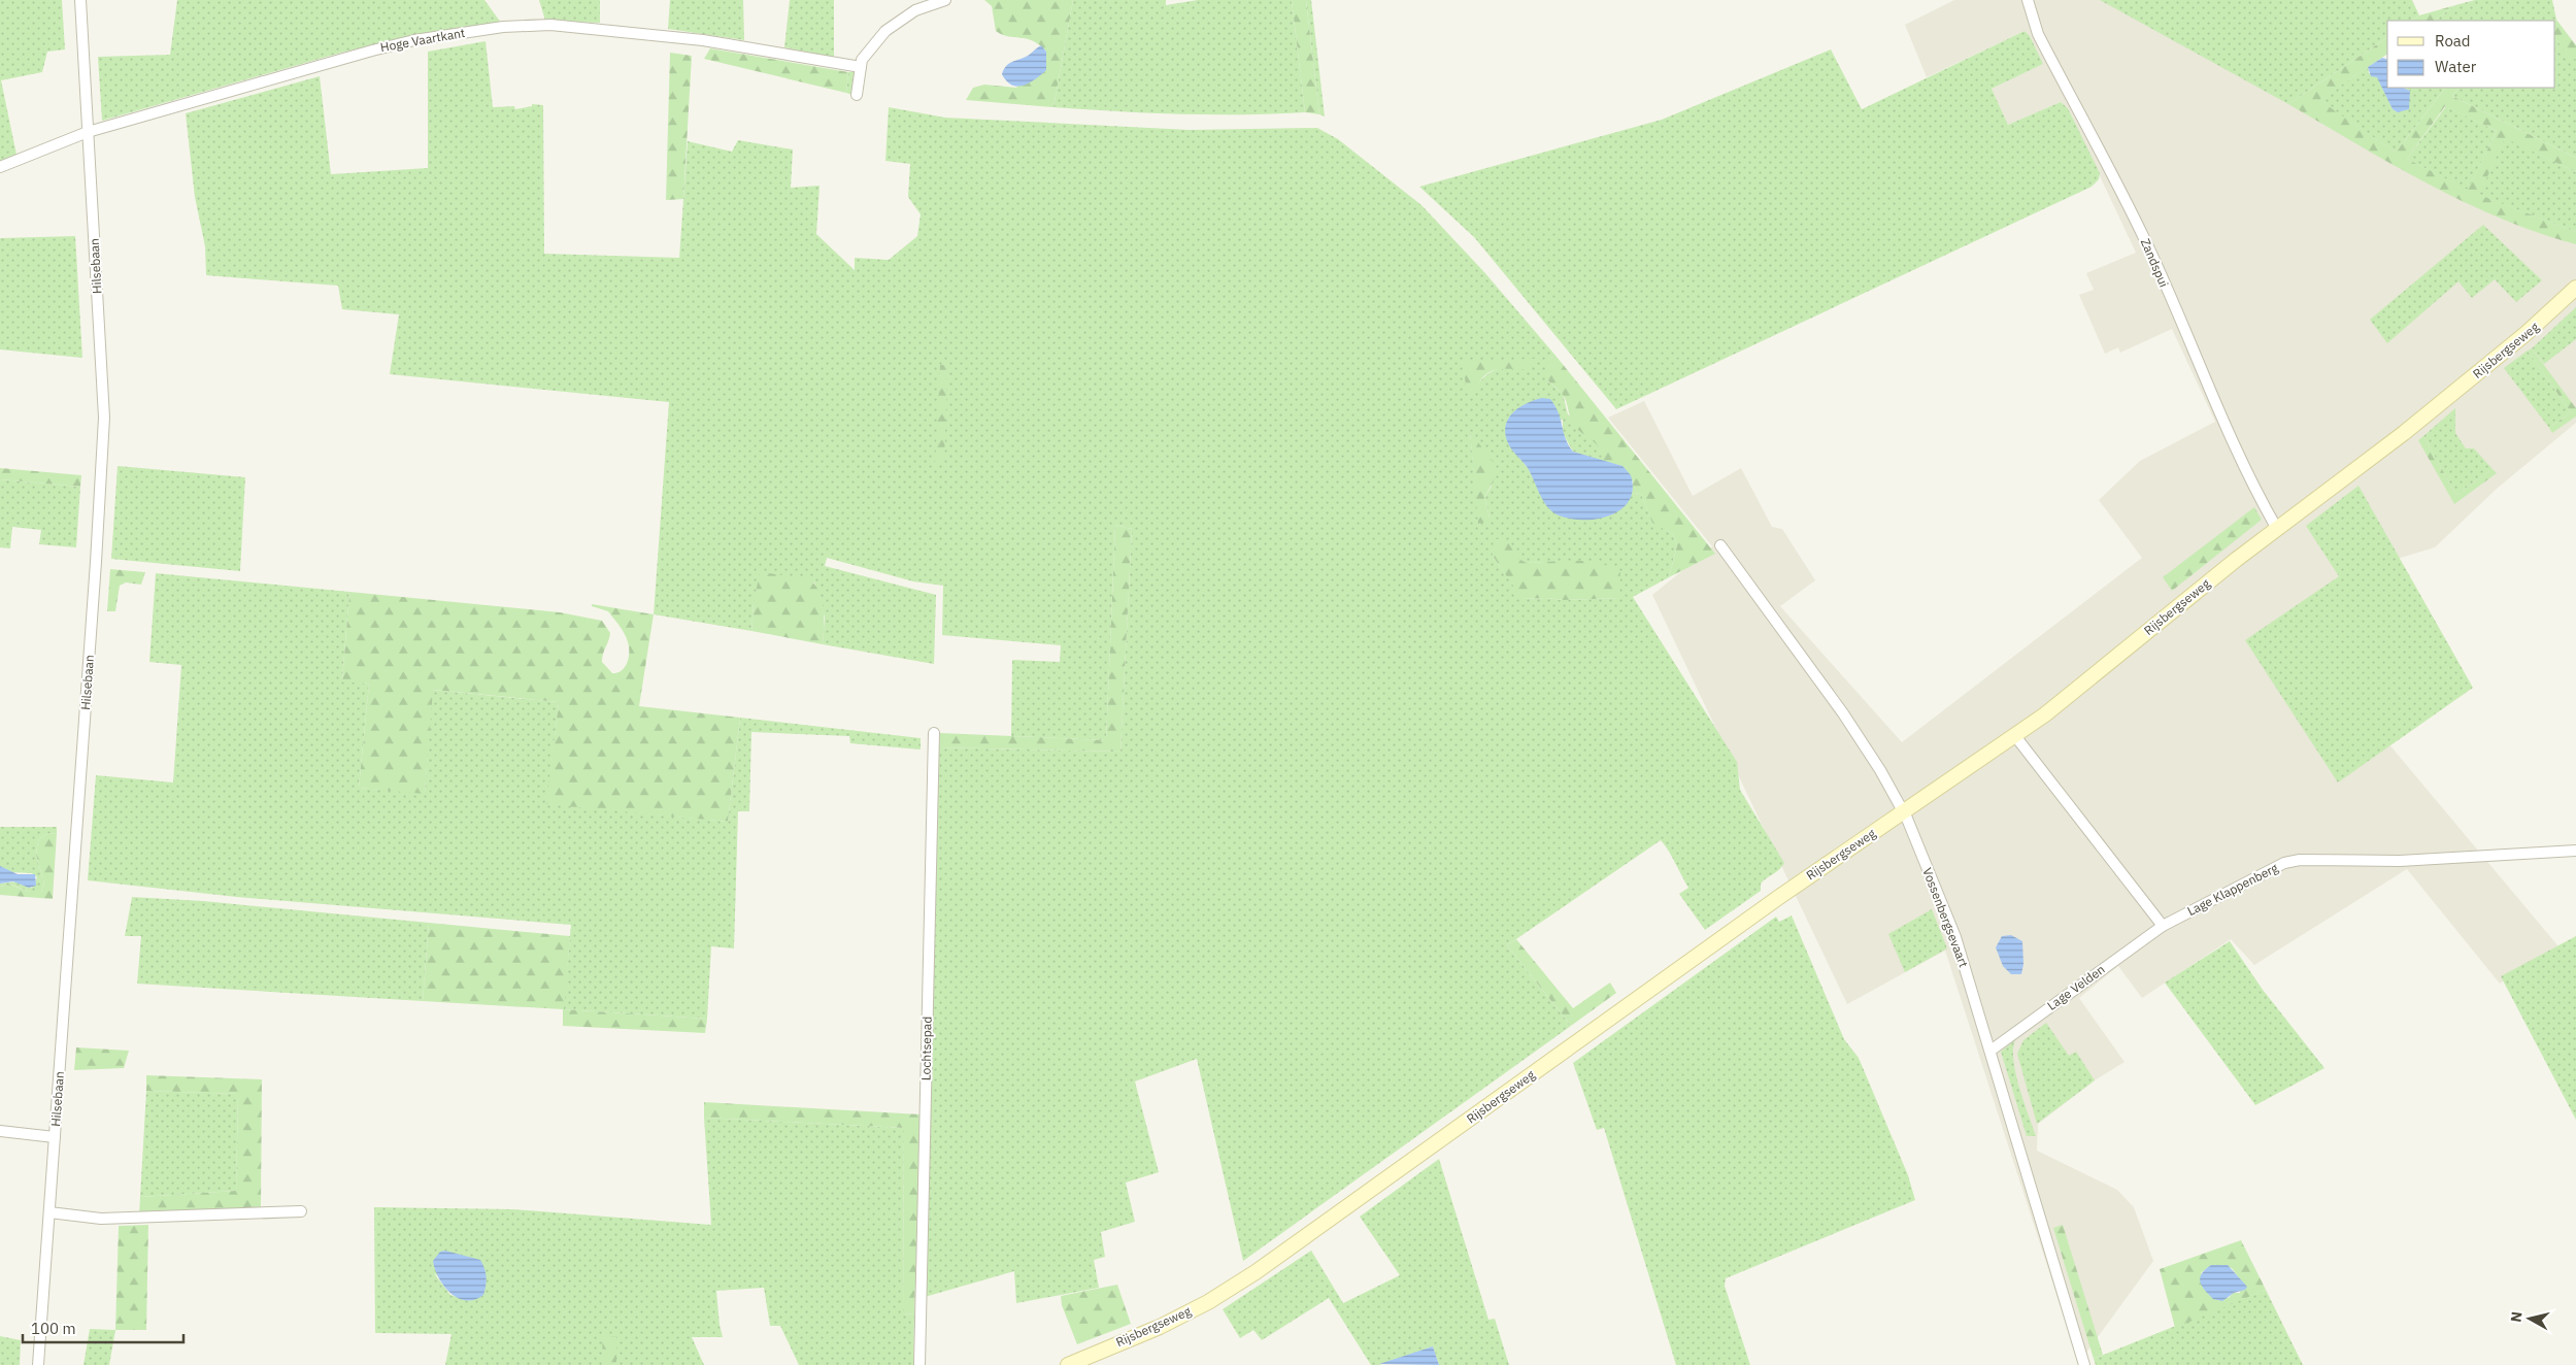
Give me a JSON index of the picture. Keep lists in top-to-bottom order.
{
  "streets": {
    "main road": ["Rijsbergseweg"],
    "street": [
      "Hoge Vaartkant",
      "Zandspui",
      "Hilsebaan",
      "Lage Klappenberg",
      "Vossenbergsevaart",
      "Lage Velden",
      "Lochtsepad"
    ]
  },
  "crossings": [
    ["Hoge Vaartkant", "Hilsebaan"],
    ["Zandspui", "Rijsbergseweg"],
    ["Rijsbergseweg", "Vossenbergsevaart"],
    ["Lage Klappenberg", "Lage Velden"],
    ["Vossenbergsevaart", "Lage Velden"]
  ],
  "legend": ["Road", "Water"],
  "scale_bar": "100 m",
  "north": "left"
}
